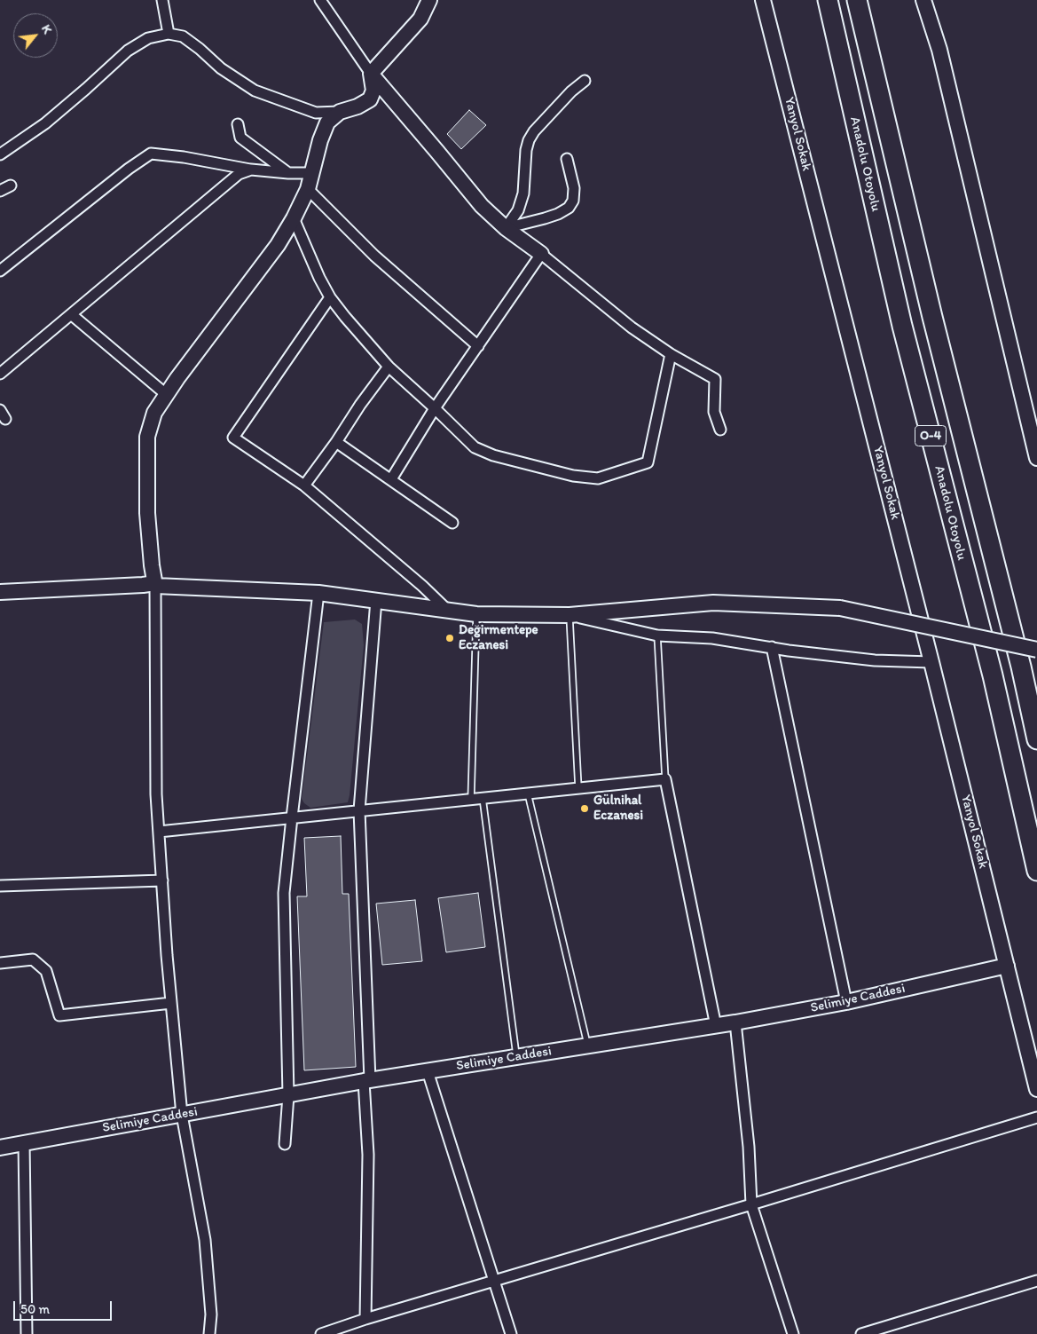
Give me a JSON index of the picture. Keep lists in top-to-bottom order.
{
  "streets": {
    "highway": ["Anadolu Otoyolu", "O-4"],
    "street": ["Yanyol Sokak", "Selimiye Caddesi"]
  },
  "crossings": [
    ["Yanyol Sokak", "Selimiye Caddesi"]
  ],
  "places": ["Değirmentepe Eczanesi", "Gülnihal Eczanesi"],
  "scale_bar": "50 m",
  "north": "top right"
}
